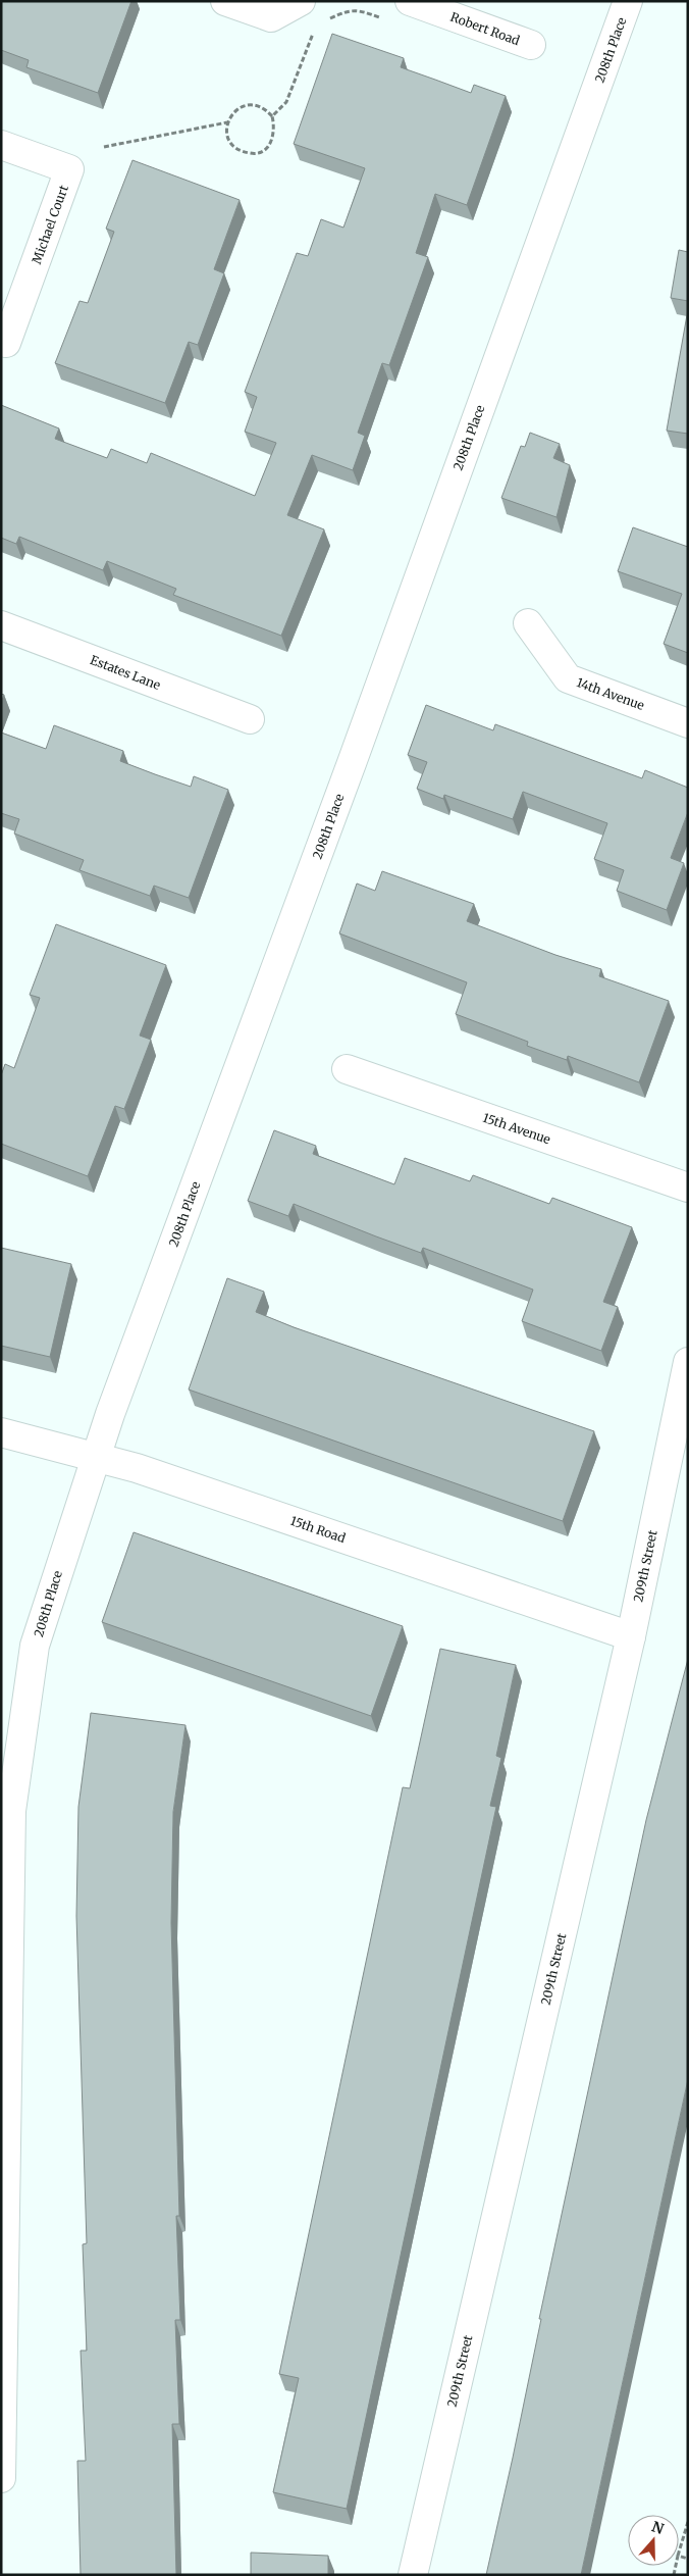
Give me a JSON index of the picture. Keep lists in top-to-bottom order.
{
  "streets": {
    "street": [
      "Robert Road",
      "208th Place",
      "Michael Court",
      "Estates Lane",
      "14th Avenue",
      "15th Avenue",
      "15th Road",
      "209th Street"
    ]
  },
  "crossings": [
    ["208th Place", "15th Road"],
    ["15th Road", "209th Street"]
  ],
  "north": "top"
}
